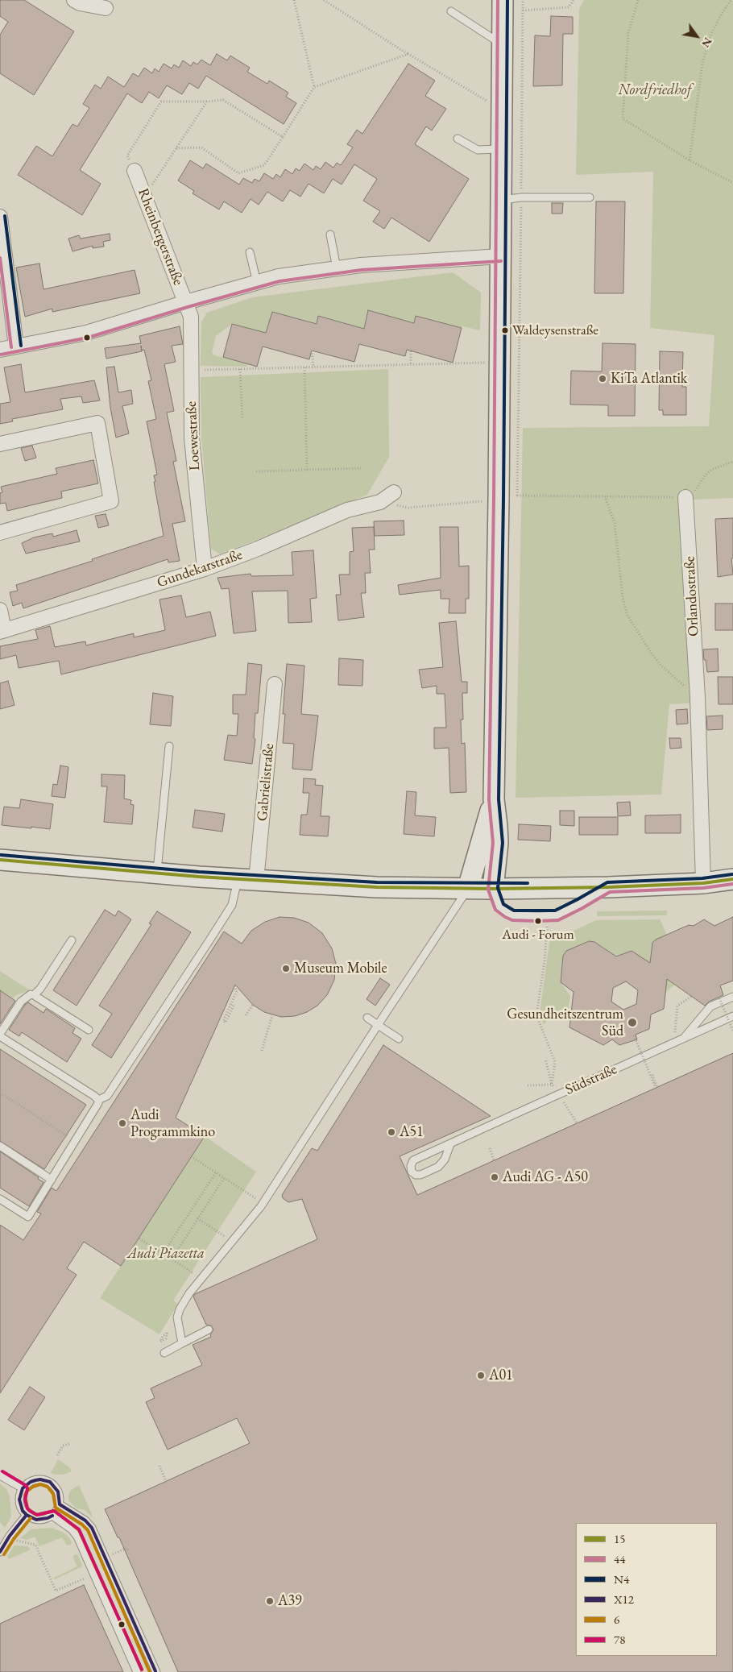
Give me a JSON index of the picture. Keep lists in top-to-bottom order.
{
  "streets": {
    "street": [
      "Rheinbergerstraße",
      "Loewestraße",
      "Gundekarstraße",
      "Orlandostraße",
      "Gabrielistraße"
    ],
    "lane": ["Südstraße"]
  },
  "crossings": [
    ["Rheinbergerstraße", "Loewestraße"],
    ["Loewestraße", "Gundekarstraße"]
  ],
  "parks": ["Nordfriedhof", "Audi Piazetta"],
  "places": [
    "Waldeysenstraße",
    "KiTa Atlantik",
    "Audi - Forum",
    "Museum Mobile",
    "Gesundheitszentrum Süd",
    "Audi Programmkino",
    "A51",
    "Audi AG - A50",
    "A01",
    "A39"
  ],
  "lines": [
    "transit line 44",
    "transit line N4",
    "transit line 15",
    "transit line 78",
    "transit line X12",
    "transit line 6"
  ],
  "legend": [
    "15",
    "44",
    "N4",
    "X12",
    "6",
    "78"
  ],
  "north": "bottom right"
}
